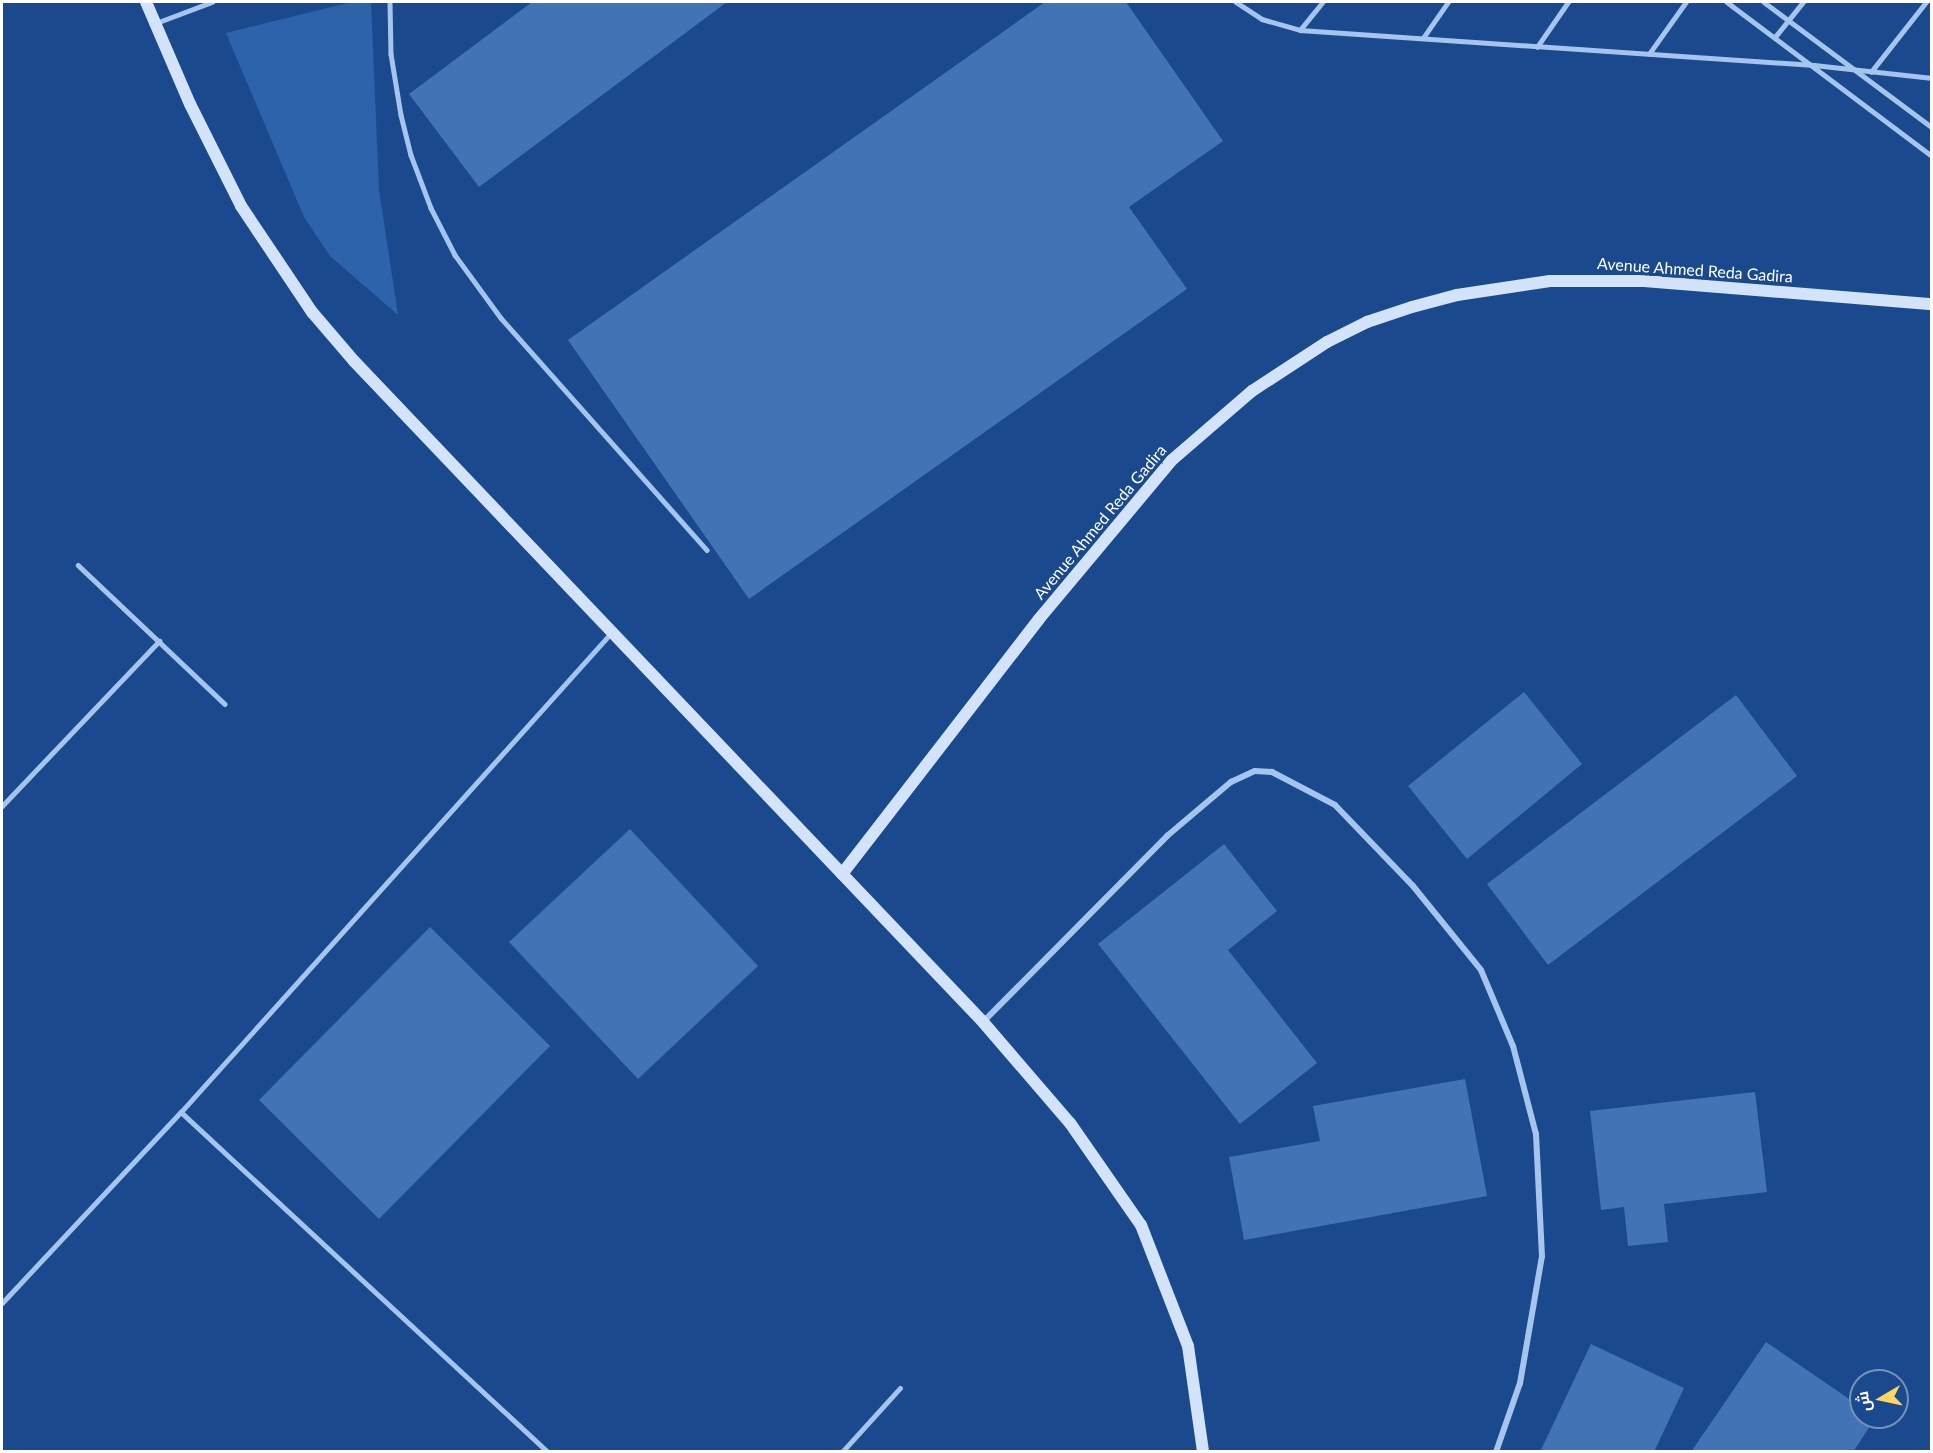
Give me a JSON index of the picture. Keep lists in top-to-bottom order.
{
  "streets": {
    "main road": ["Avenue Ahmed Reda Gadira"]
  },
  "north": "left"
}
